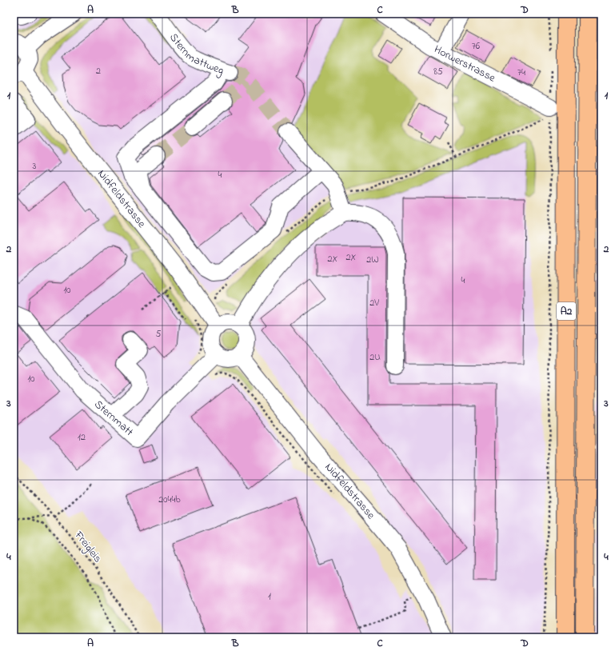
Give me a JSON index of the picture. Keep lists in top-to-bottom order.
{
  "streets": {
    "highway": ["A2"],
    "street": [
      "Sternmattweg",
      "Horwerstrasse",
      "Nidfeldstrasse",
      "Sternmatt"
    ],
    "path": ["Freigleis"]
  },
  "crossings": [
    ["Nidfeldstrasse", "Sternmatt"]
  ],
  "house_numbers": [
    "76",
    "2",
    "85",
    "74",
    "3",
    "4",
    "2X",
    "2X",
    "2W",
    "4",
    "10",
    "2V",
    "5",
    "2U",
    "10",
    "12",
    "2044b",
    "1"
  ],
  "grid": {
    "columns": [
      "A",
      "B",
      "C",
      "D"
    ],
    "rows": [
      "1",
      "2",
      "3",
      "4"
    ]
  }
}
